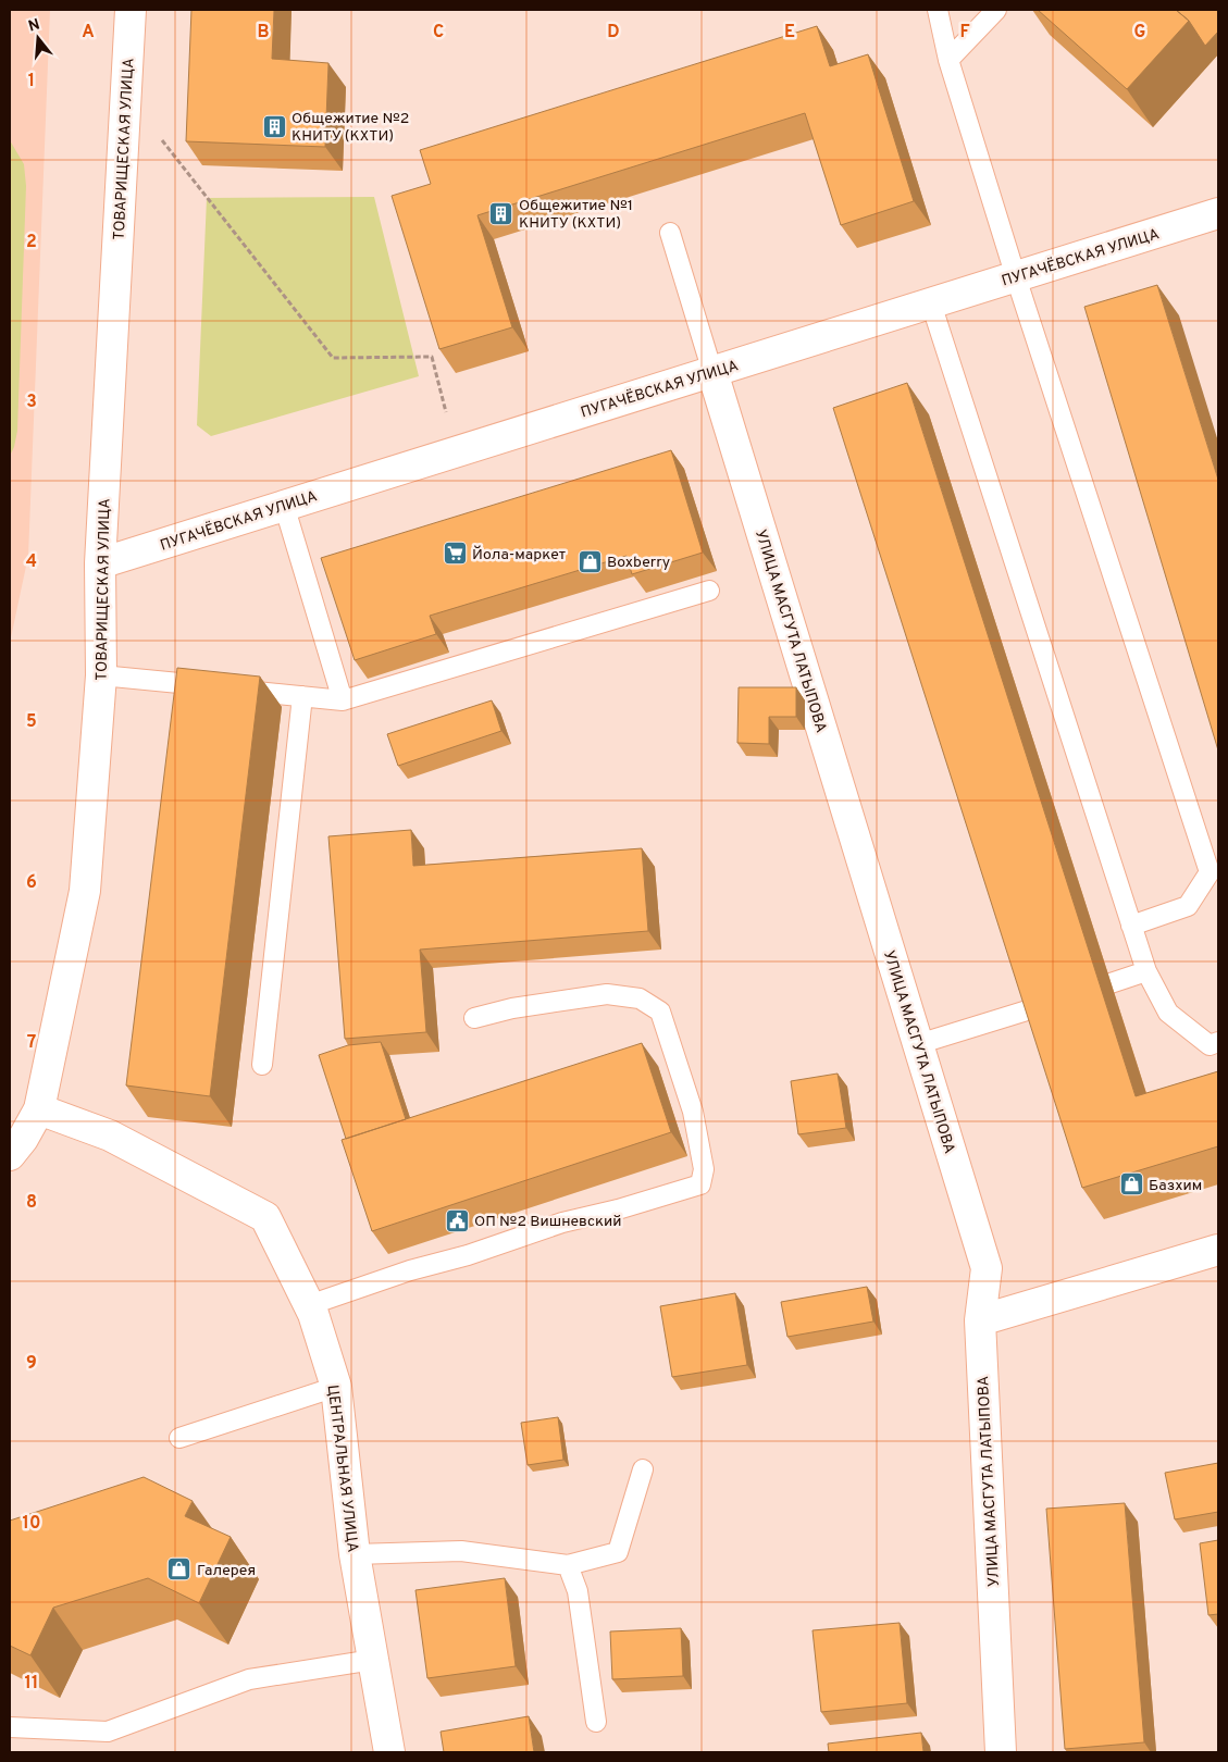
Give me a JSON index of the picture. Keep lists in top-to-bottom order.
{
  "streets": {
    "street": [
      "ТОВАРИЩЕСКАЯ УЛИЦА",
      "ПУГАЧЁВСКАЯ УЛИЦА",
      "УЛИЦА МАСГУТА ЛАТЫПОВА",
      "ЦЕНТРАЛЬНАЯ УЛИЦА"
    ]
  },
  "crossings": [
    ["ТОВАРИЩЕСКАЯ УЛИЦА", "ПУГАЧЁВСКАЯ УЛИЦА"],
    ["ТОВАРИЩЕСКАЯ УЛИЦА", "ЦЕНТРАЛЬНАЯ УЛИЦА"],
    ["ПУГАЧЁВСКАЯ УЛИЦА", "УЛИЦА МАСГУТА ЛАТЫПОВА"]
  ],
  "places": {
    "building": ["Общежитие №2 КНИТУ (КХТИ)", "Общежитие №1 КНИТУ (КХТИ)"],
    "supermarket": ["Йола-маркет"],
    "shop": ["Boxberry", "Базхим", "Галерея"],
    "public building": ["ОП №2 Вишневский"]
  },
  "north": "top",
  "grid": {
    "columns": [
      "A",
      "B",
      "C",
      "D",
      "E",
      "F",
      "G"
    ],
    "rows": [
      "1",
      "2",
      "3",
      "4",
      "5",
      "6",
      "7",
      "8",
      "9",
      "10",
      "11"
    ]
  }
}
